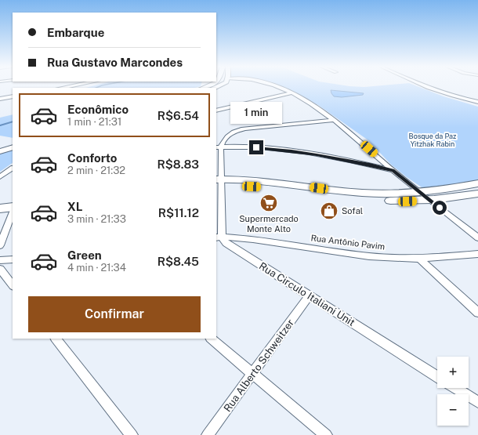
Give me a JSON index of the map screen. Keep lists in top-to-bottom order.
{
  "streets": {
    "street": ["Rua Antônio Pavim", "Rua Circulo Italiani Unit", "Rua Alberto Schweitzer"]
  },
  "crossings": [
    ["Rua Antônio Pavim", "Rua Circulo Italiani Unit"],
    ["Rua Circulo Italiani Unit", "Rua Alberto Schweitzer"]
  ],
  "parks": ["Bosque da Paz Yitzhak Rabin"],
  "places": {
    "supermarket": ["Supermercado Monte Alto"],
    "shop": ["Sofal"]
  },
  "page": {
    "banner": ["Embarque", "Rua Gustavo Marcondes"],
    "list": [
      {
        "name": "Econômico",
        "note": "1 min · 21:31",
        "value": "R$6.54"
      },
      {
        "name": "Conforto",
        "note": "2 min · 21:32",
        "value": "R$8.83"
      },
      {
        "name": "XL",
        "note": "3 min · 21:33",
        "value": "R$11.12"
      },
      {
        "name": "Green",
        "note": "4 min · 21:34",
        "value": "R$8.45"
      }
    ],
    "bubble": "1 min",
    "buttons": "Confirmar",
    "map_buttons": ["+", "−"]
  }
}
